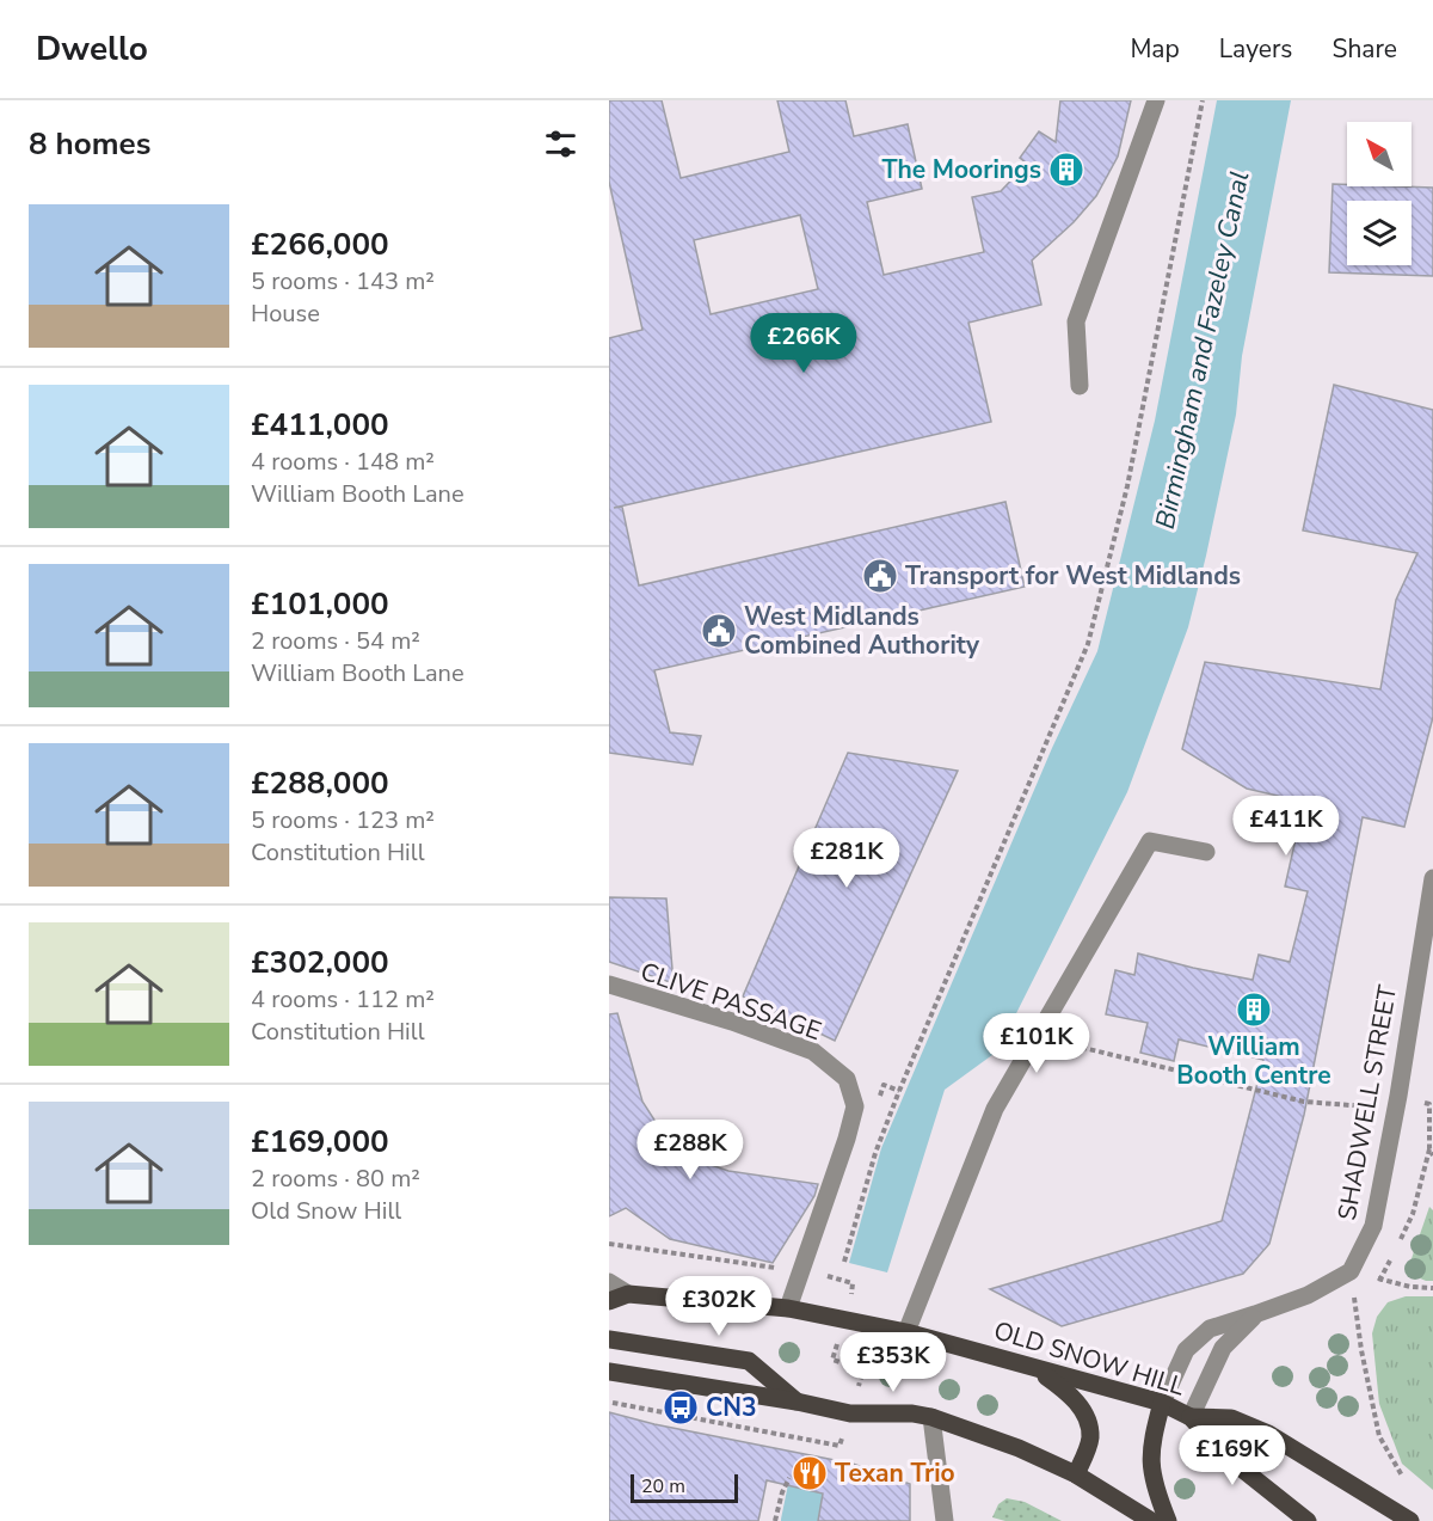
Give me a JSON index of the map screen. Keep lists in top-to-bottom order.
{
  "streets": {
    "main road": ["OLD SNOW HILL"],
    "street": ["CLIVE PASSAGE", "SHADWELL STREET"]
  },
  "crossings": [
    ["CLIVE PASSAGE", "OLD SNOW HILL"]
  ],
  "water": ["Birmingham and Fazeley Canal"],
  "places": {
    "building": ["The Moorings", "William Booth Centre"],
    "public building": ["Transport for West Midlands", "West Midlands Combined Authority"],
    "bus stop": ["CN3"],
    "restaurant": ["Texan Trio"]
  },
  "scale_bar": "20 m",
  "north": "top left",
  "page": {
    "header": "Dwello",
    "nav": ["Map", "Layers", "Share"],
    "heading": "8 homes",
    "list": [
      {
        "name": "£266,000",
        "note": "5 rooms · 143 m² · House"
      },
      {
        "name": "£411,000",
        "note": "4 rooms · 148 m² · William Booth Lane"
      },
      {
        "name": "£101,000",
        "note": "2 rooms · 54 m² · William Booth Lane"
      },
      {
        "name": "£288,000",
        "note": "5 rooms · 123 m² · Constitution Hill"
      },
      {
        "name": "£302,000",
        "note": "4 rooms · 112 m² · Constitution Hill"
      },
      {
        "name": "£169,000",
        "note": "2 rooms · 80 m² · Old Snow Hill"
      }
    ],
    "price": [
      "£266K",
      "£411K",
      "£281K",
      "£101K",
      "£288K",
      "£302K",
      "£353K",
      "£169K"
    ],
    "scale": "20 m"
  }
}
